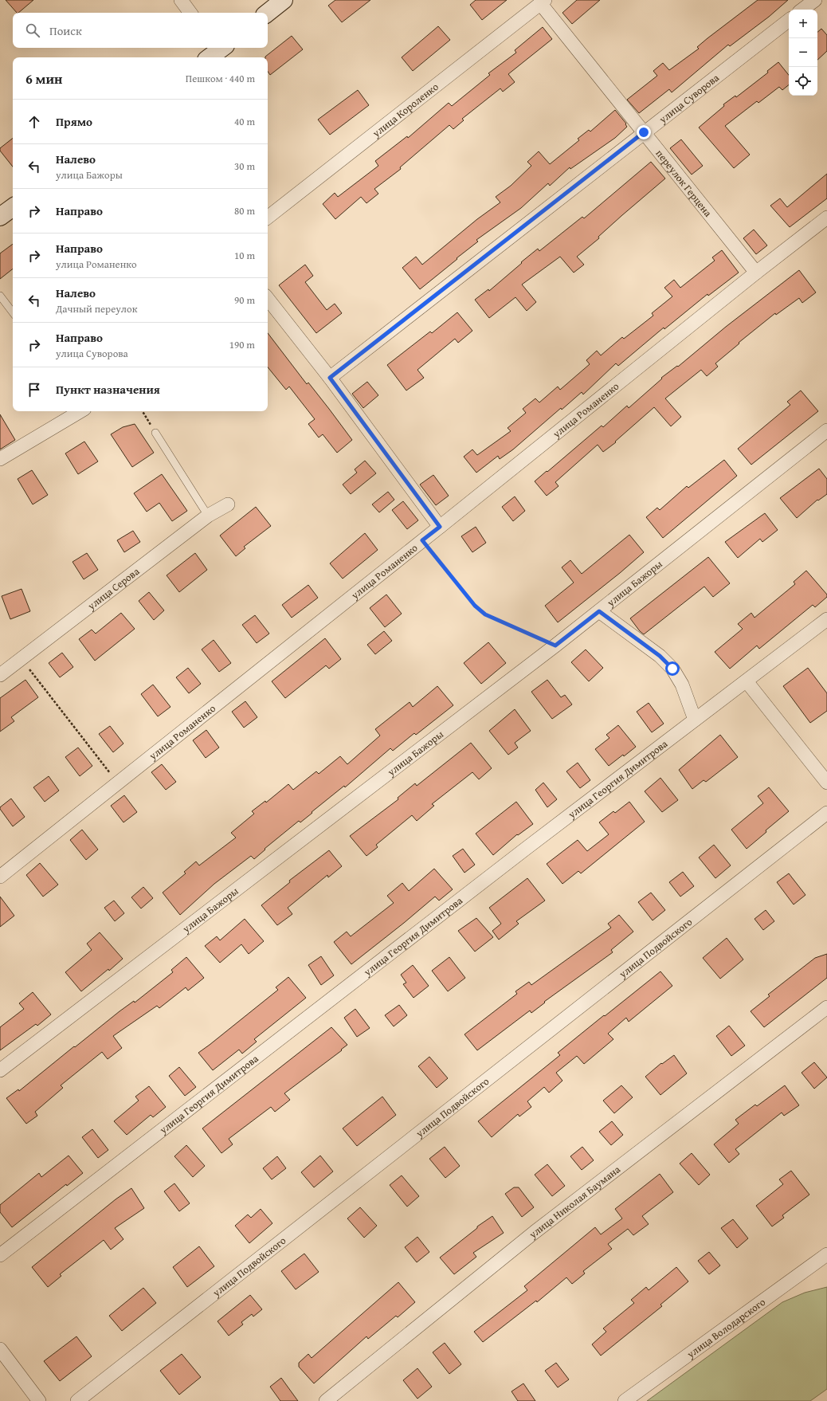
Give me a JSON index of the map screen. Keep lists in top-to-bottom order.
{
  "streets": {
    "street": [
      "улица Суворова",
      "улица Короленко",
      "переулок Герцена",
      "улица Романенко",
      "улица Бажоры",
      "улица Серова",
      "улица Георгия Димитрова",
      "улица Подвойского",
      "улица Николая Баумана",
      "улица Володарского"
    ]
  },
  "crossings": [
    ["улица Суворова", "переулок Герцена"],
    ["улица Короленко", "переулок Герцена"],
    ["переулок Герцена", "улица Романенко"]
  ],
  "page": {
    "map_buttons": ["+", "−"],
    "search": "Поиск",
    "heading": ["6 мин", "Пешком · 440 m"],
    "list": [
      ["Прямо", "40 m"],
      ["Налево", "улица Бажоры", "30 m"],
      ["Направо", "80 m"],
      ["Направо", "улица Романенко", "10 m"],
      ["Налево", "Дачный переулок", "90 m"],
      ["Направо", "улица Суворова", "190 m"],
      "Пункт назначения"
    ]
  }
}
